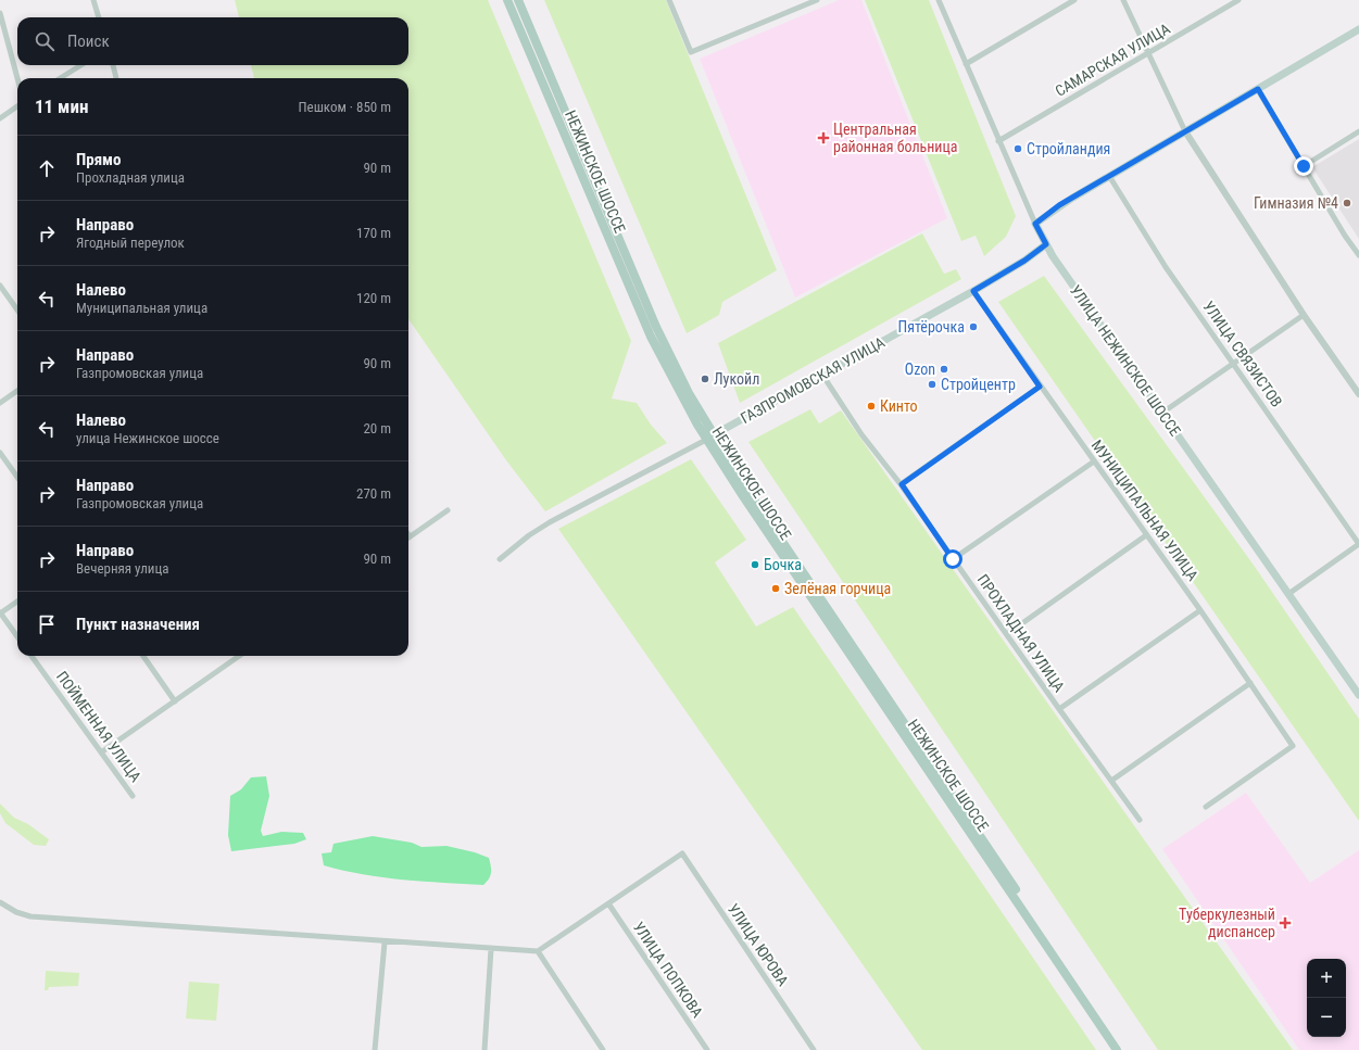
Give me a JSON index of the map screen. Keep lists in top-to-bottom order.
{
  "streets": {
    "main road": ["НЕЖИНСКОЕ ШОССЕ", "УЛИЦА НЕЖИНСКОЕ ШОССЕ", "ГАЗПРОМОВСКАЯ УЛИЦА"],
    "street": [
      "САМАРСКАЯ УЛИЦА",
      "УЛИЦА СВЯЗИСТОВ",
      "МУНИЦИПАЛЬНАЯ УЛИЦА",
      "ПРОХЛАДНАЯ УЛИЦА",
      "ПОЙМЕННАЯ УЛИЦА",
      "УЛИЦА ЮРОВА",
      "УЛИЦА ПОПКОВА"
    ]
  },
  "crossings": [
    ["САМАРСКАЯ УЛИЦА", "УЛИЦА НЕЖИНСКОЕ ШОССЕ"],
    ["НЕЖИНСКОЕ ШОССЕ", "ГАЗПРОМОВСКАЯ УЛИЦА"],
    ["УЛИЦА НЕЖИНСКОЕ ШОССЕ", "ГАЗПРОМОВСКАЯ УЛИЦА"],
    ["ГАЗПРОМОВСКАЯ УЛИЦА", "МУНИЦИПАЛЬНАЯ УЛИЦА"],
    ["ГАЗПРОМОВСКАЯ УЛИЦА", "ПРОХЛАДНАЯ УЛИЦА"],
    ["УЛИЦА ЮРОВА", "УЛИЦА ПОПКОВА"]
  ],
  "places": {
    "health": ["Центральная районная больница", "Туберкулезный диспансер"],
    "other": [
      "Стройландия",
      "Гимназия №4",
      "Пятёрочка",
      "Ozon",
      "Лукойл",
      "Стройцентр",
      "Кинто",
      "Бочка",
      "Зелёная горчица"
    ]
  },
  "page": {
    "search": "Поиск",
    "heading": ["11 мин", "Пешком · 850 m"],
    "list": [
      ["Прямо", "Прохладная улица", "90 m"],
      ["Направо", "Ягодный переулок", "170 m"],
      ["Налево", "Муниципальная улица", "120 m"],
      ["Направо", "Газпромовская улица", "90 m"],
      ["Налево", "улица Нежинское шоссе", "20 m"],
      ["Направо", "Газпромовская улица", "270 m"],
      ["Направо", "Вечерняя улица", "90 m"],
      "Пункт назначения"
    ],
    "map_buttons": ["+", "−"]
  }
}
